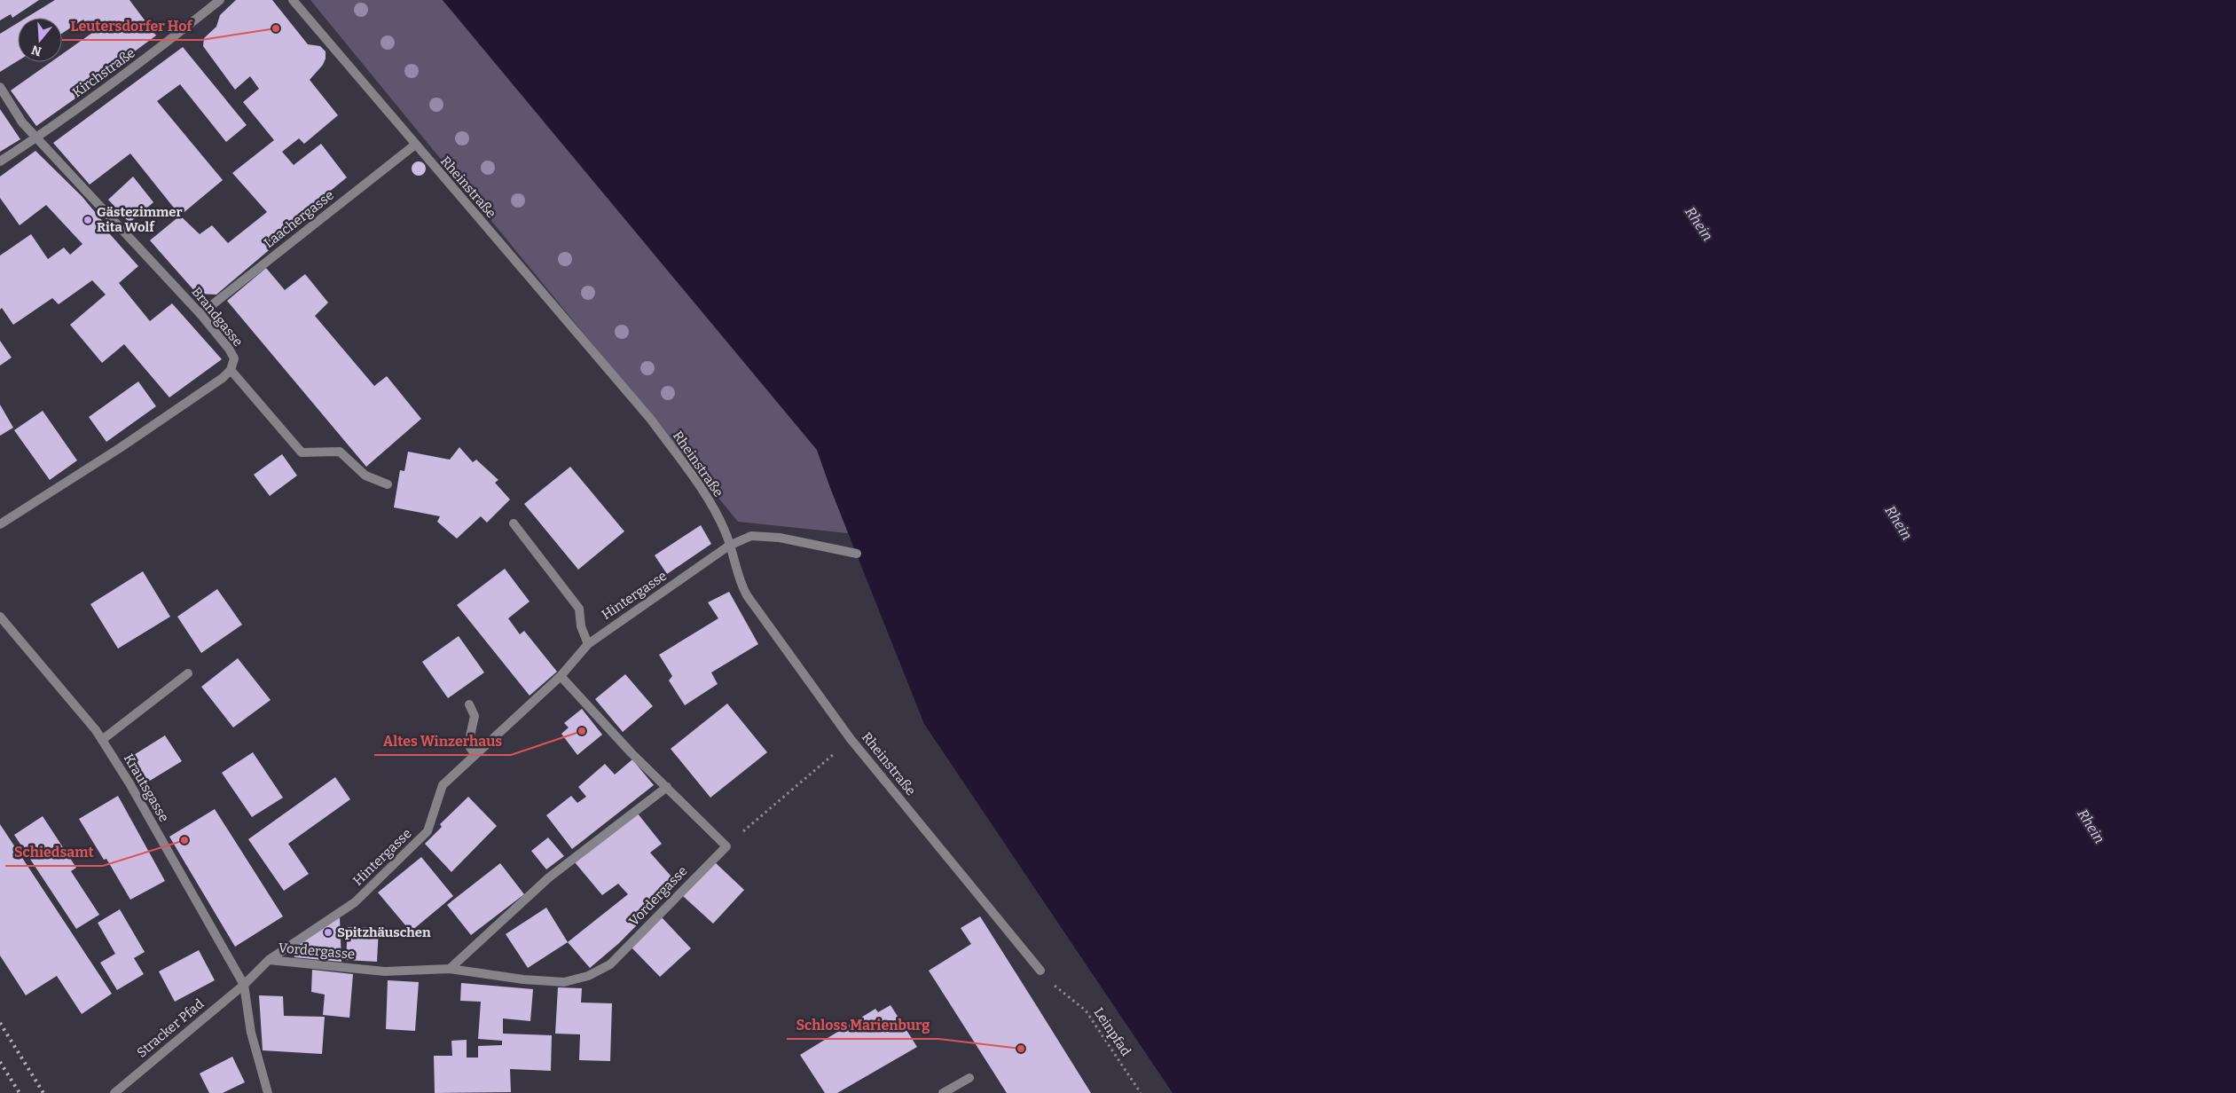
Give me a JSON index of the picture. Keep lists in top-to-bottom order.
{
  "streets": {
    "street": [
      "Kirchstraße",
      "Rheinstraße",
      "Laachergasse",
      "Brandgasse",
      "Hintergasse",
      "Krautsgasse",
      "Vordergasse",
      "Stracker Pfad"
    ],
    "path": ["Leinpfad"]
  },
  "crossings": [
    ["Kirchstraße", "Brandgasse"],
    ["Rheinstraße", "Laachergasse"],
    ["Rheinstraße", "Hintergasse"],
    ["Rheinstraße", "Leinpfad"],
    ["Laachergasse", "Brandgasse"],
    ["Hintergasse", "Vordergasse"],
    ["Krautsgasse", "Vordergasse"],
    ["Krautsgasse", "Stracker Pfad"],
    ["Vordergasse", "Stracker Pfad"]
  ],
  "water": ["Rhein"],
  "places": [
    "Leutersdorfer Hof",
    "Gästezimmer Rita Wolf",
    "Altes Winzerhaus",
    "Schiedsamt",
    "Spitzhäuschen",
    "Schloss Marienburg"
  ],
  "north": "bottom"
}
